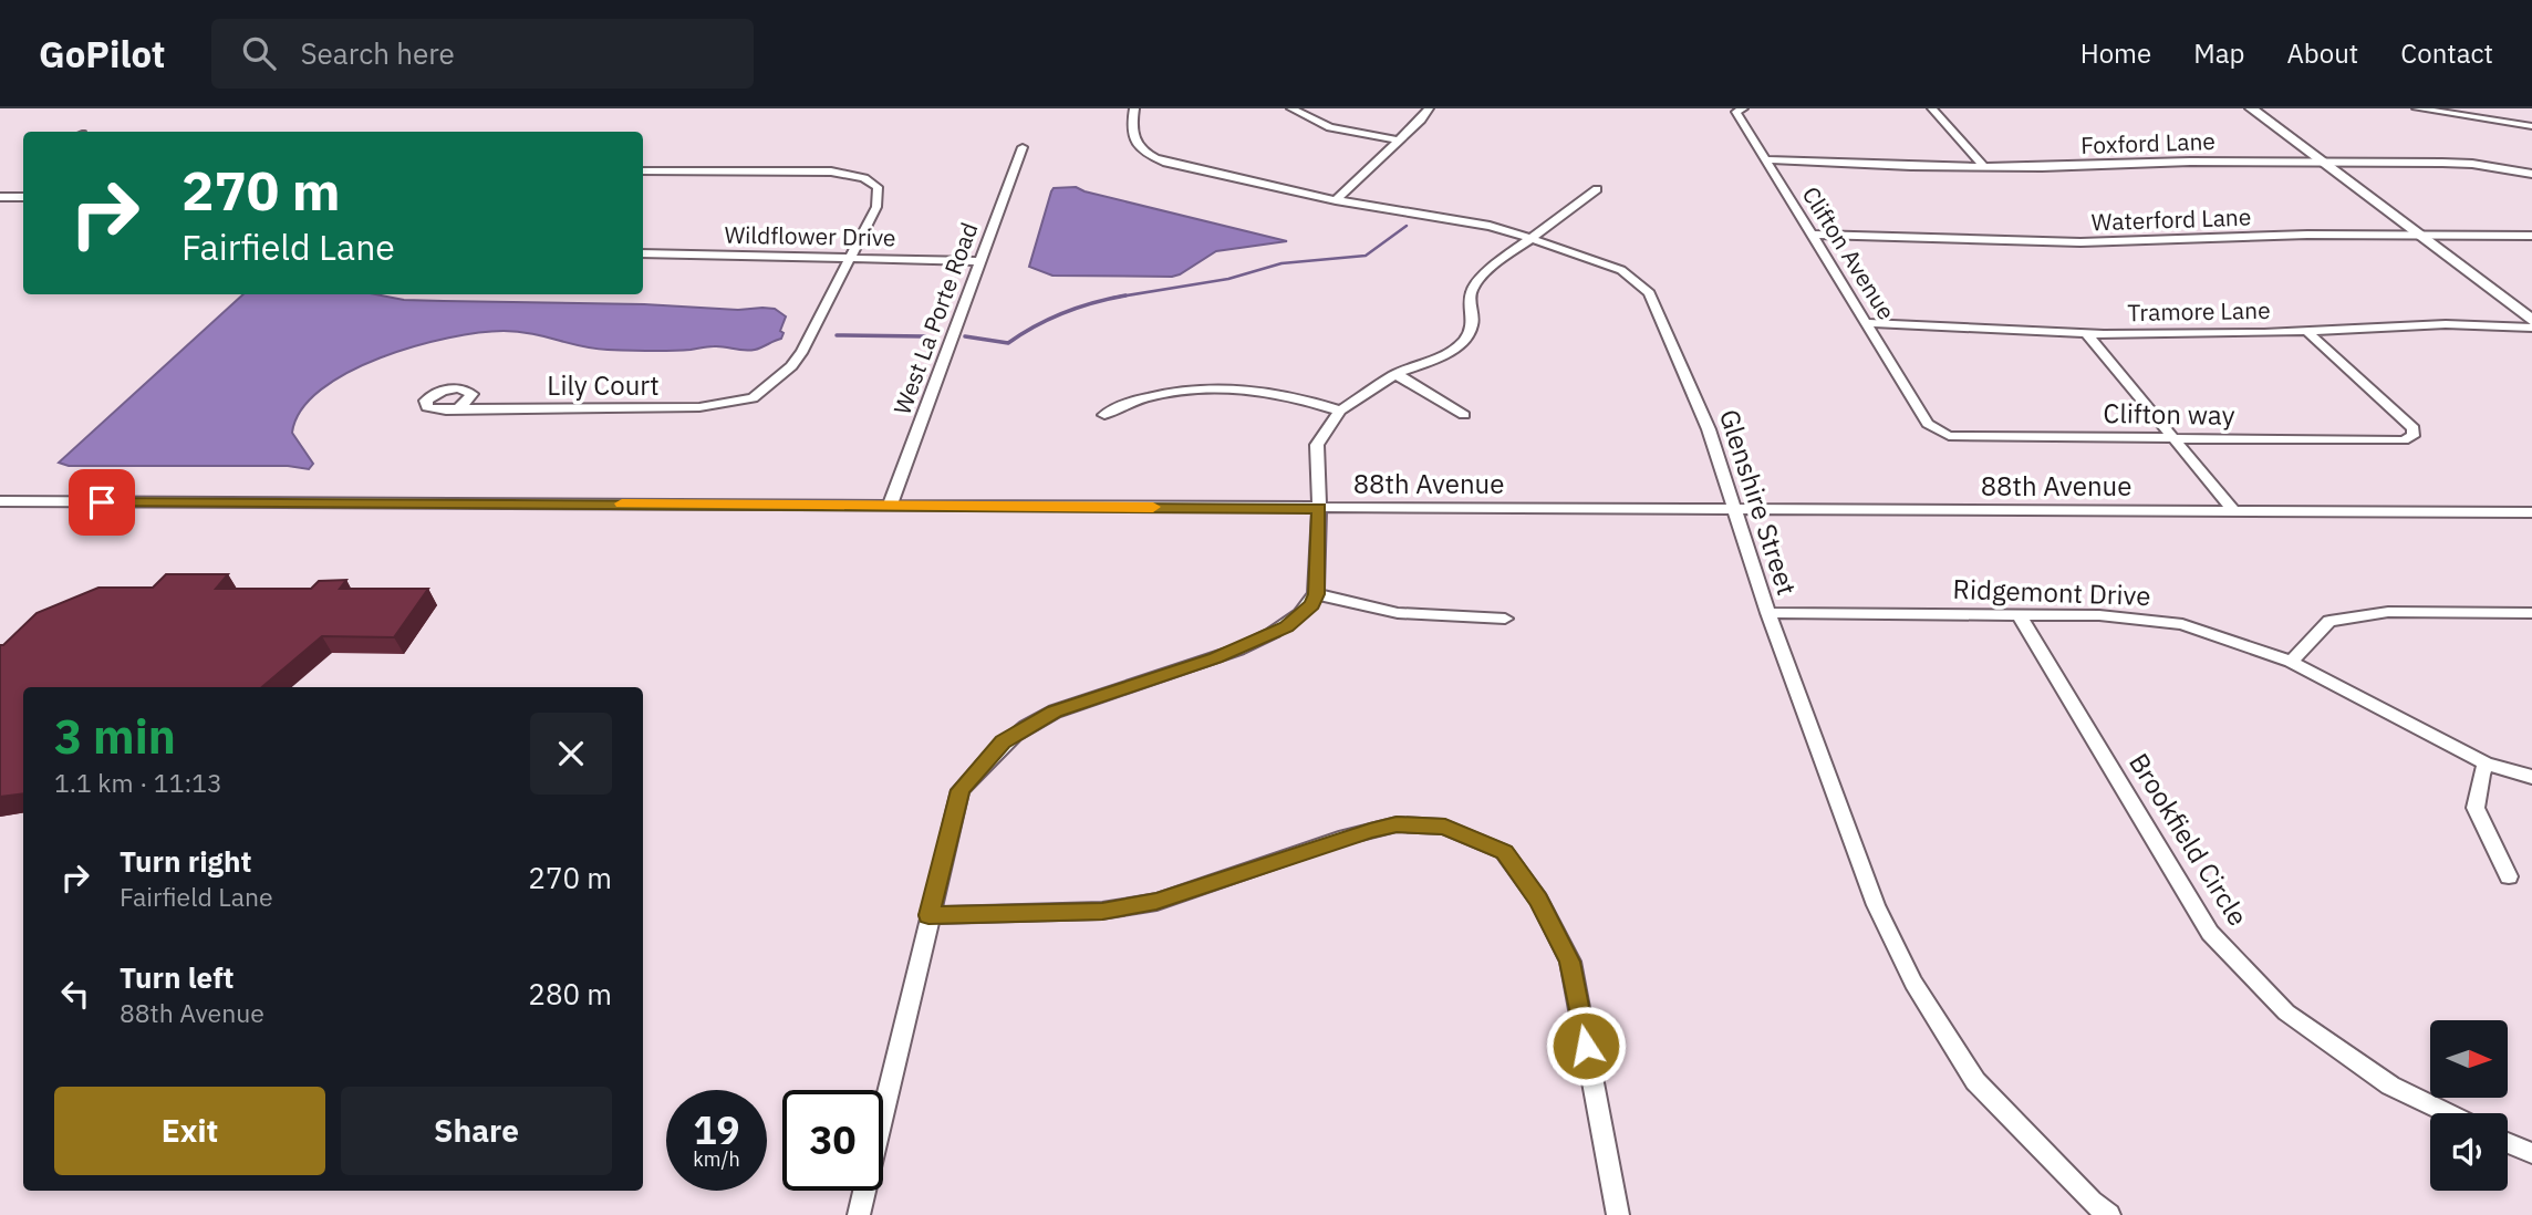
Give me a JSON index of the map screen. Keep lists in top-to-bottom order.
{
  "streets": {
    "street": [
      "Foxford Lane",
      "Waterford Lane",
      "Wildflower Drive",
      "Clifton Avenue",
      "Tramore Lane",
      "West La Porte Road",
      "Lily Court",
      "Clifton way",
      "88th Avenue",
      "Glenshire Street",
      "Ridgemont Drive",
      "Brookfield Circle"
    ]
  },
  "crossings": [
    ["Foxford Lane", "Clifton Avenue"],
    ["Waterford Lane", "Clifton Avenue"],
    ["Wildflower Drive", "West La Porte Road"],
    ["Wildflower Drive", "Lily Court"],
    ["Clifton Avenue", "Tramore Lane"],
    ["Clifton Avenue", "Clifton way"],
    ["Tramore Lane", "Clifton way"],
    ["West La Porte Road", "88th Avenue"],
    ["88th Avenue", "Glenshire Street"],
    ["Glenshire Street", "Ridgemont Drive"],
    ["Ridgemont Drive", "Brookfield Circle"]
  ],
  "north": "right",
  "page": {
    "header": "GoPilot",
    "search": "Search here",
    "nav": [
      "Home",
      "Map",
      "About",
      "Contact"
    ],
    "turn": ["270 m", "Fairfield Lane"],
    "heading": ["3 min", "1.1 km · 11:13"],
    "list": [
      {
        "name": "Turn right",
        "note": "Fairfield Lane",
        "value": "270 m"
      },
      {
        "name": "Turn left",
        "note": "88th Avenue",
        "value": "280 m"
      }
    ],
    "buttons": ["Exit", "Share"],
    "speed": "19 km/h",
    "limit": "30"
  }
}
